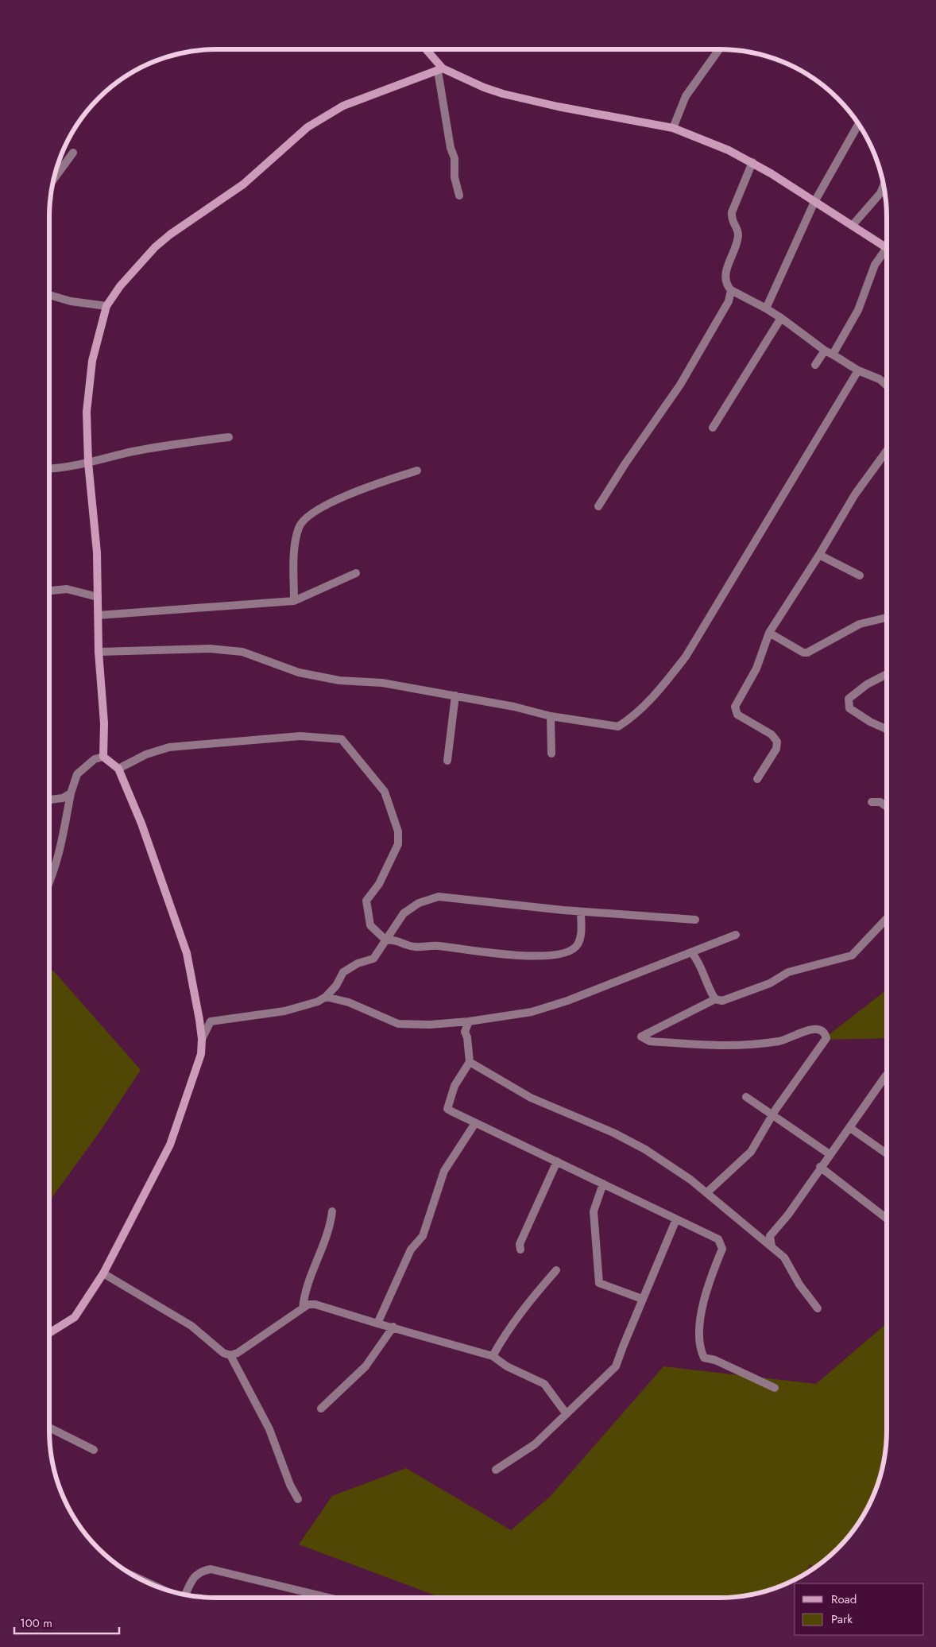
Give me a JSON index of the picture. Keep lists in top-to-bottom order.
{
  "legend": ["Road", "Park"],
  "scale_bar": "100 m"
}
